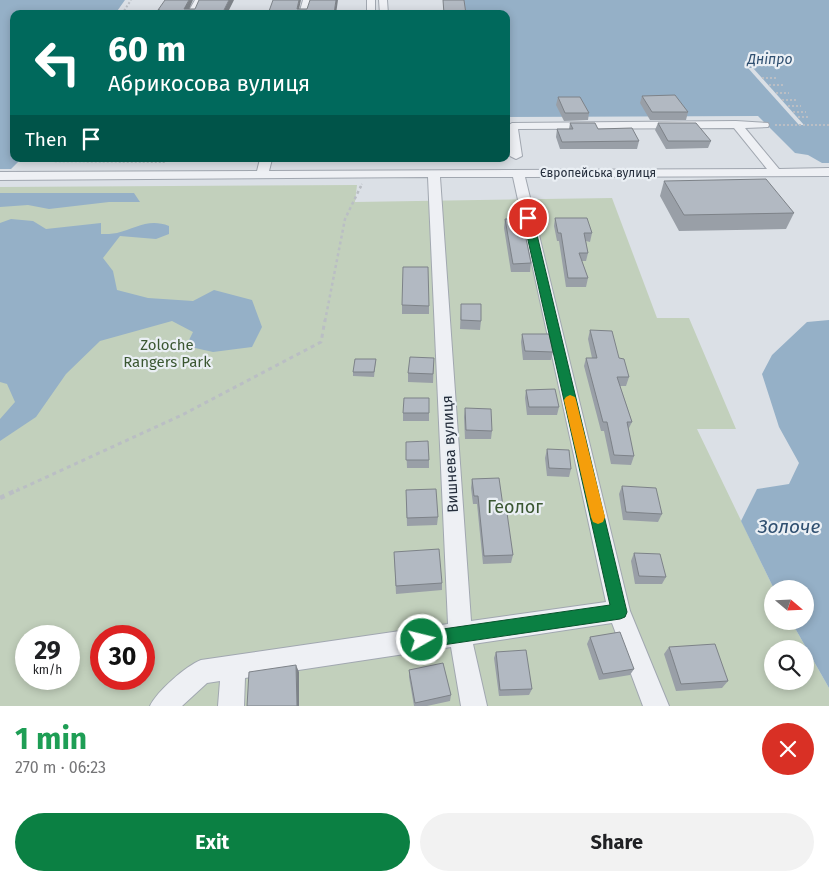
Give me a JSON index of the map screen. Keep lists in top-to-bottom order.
{
  "streets": {
    "street": ["Європейська вулиця", "Вишнева вулиця"]
  },
  "crossings": [
    ["Європейська вулиця", "Вишнева вулиця"]
  ],
  "water": ["Дніпро", "Золоче"],
  "parks": ["Zoloche Rangers Park", "Геолог"],
  "north": "right",
  "page": {
    "turn": ["60 m", "Абрикосова вулиця"],
    "then": "Then",
    "speed": "29 km/h",
    "limit": "30",
    "heading": ["1 min", "270 m · 06:23"],
    "buttons": ["Exit", "Share"]
  }
}
